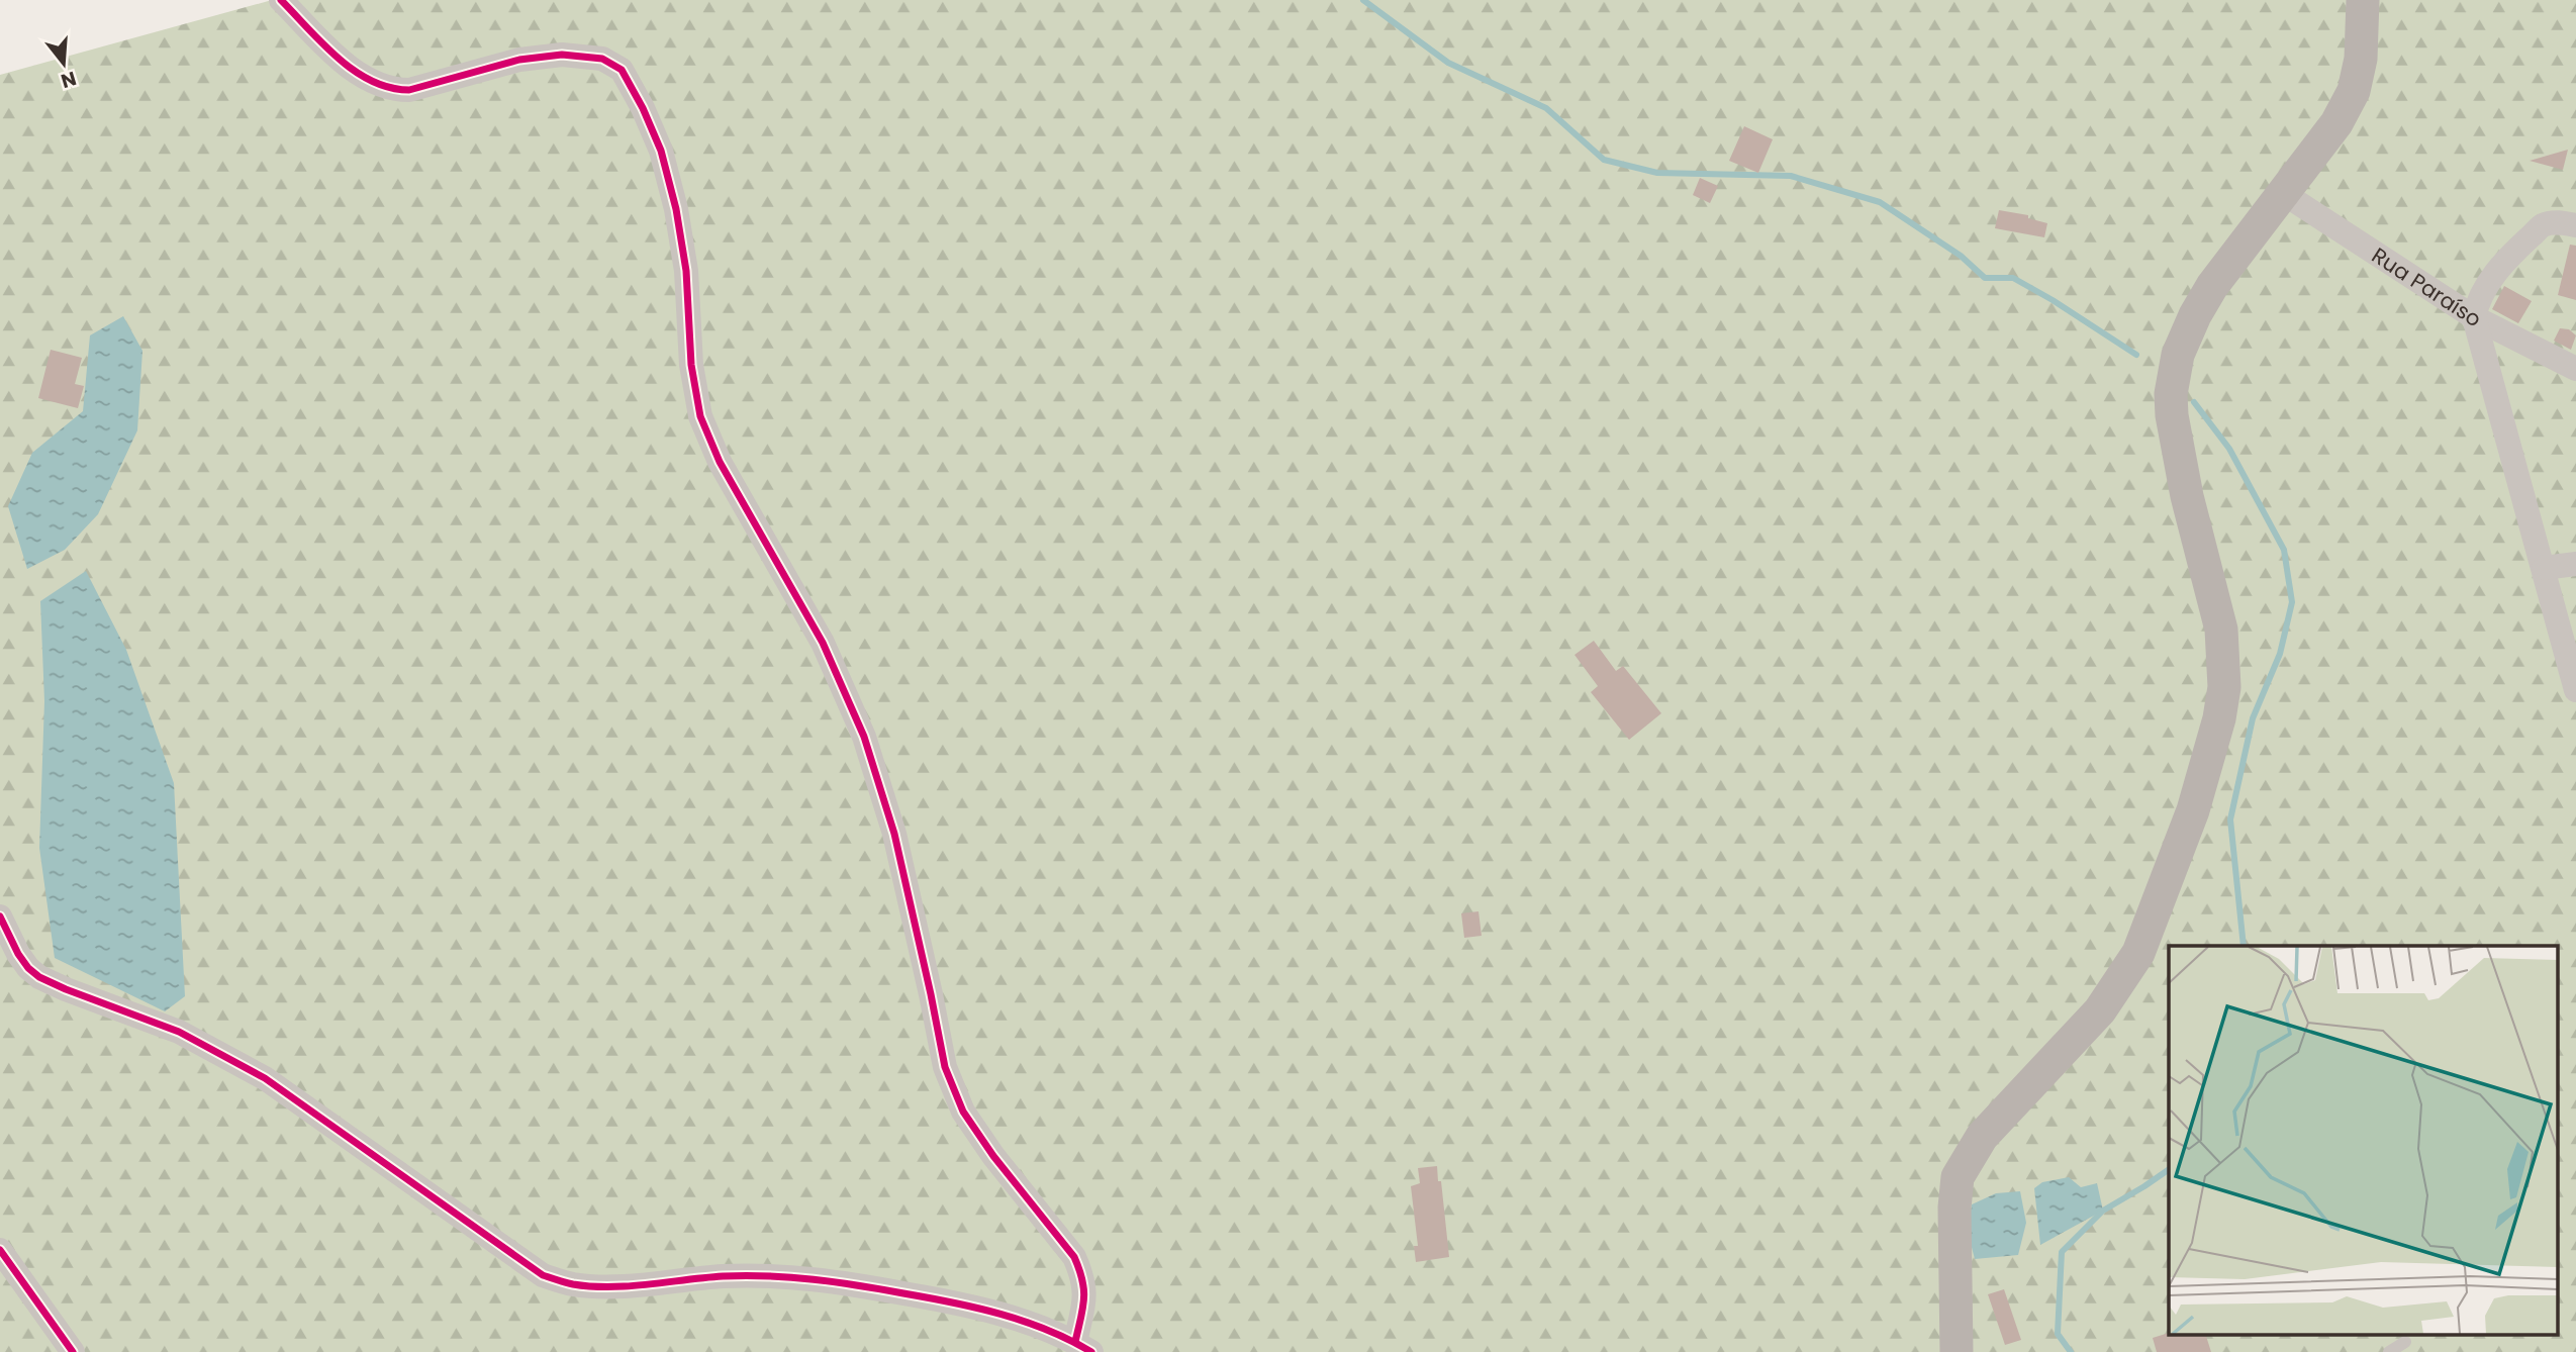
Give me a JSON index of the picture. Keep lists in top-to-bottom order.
{
  "streets": {
    "street": ["Rua Paraíso"]
  },
  "north": "bottom"
}
